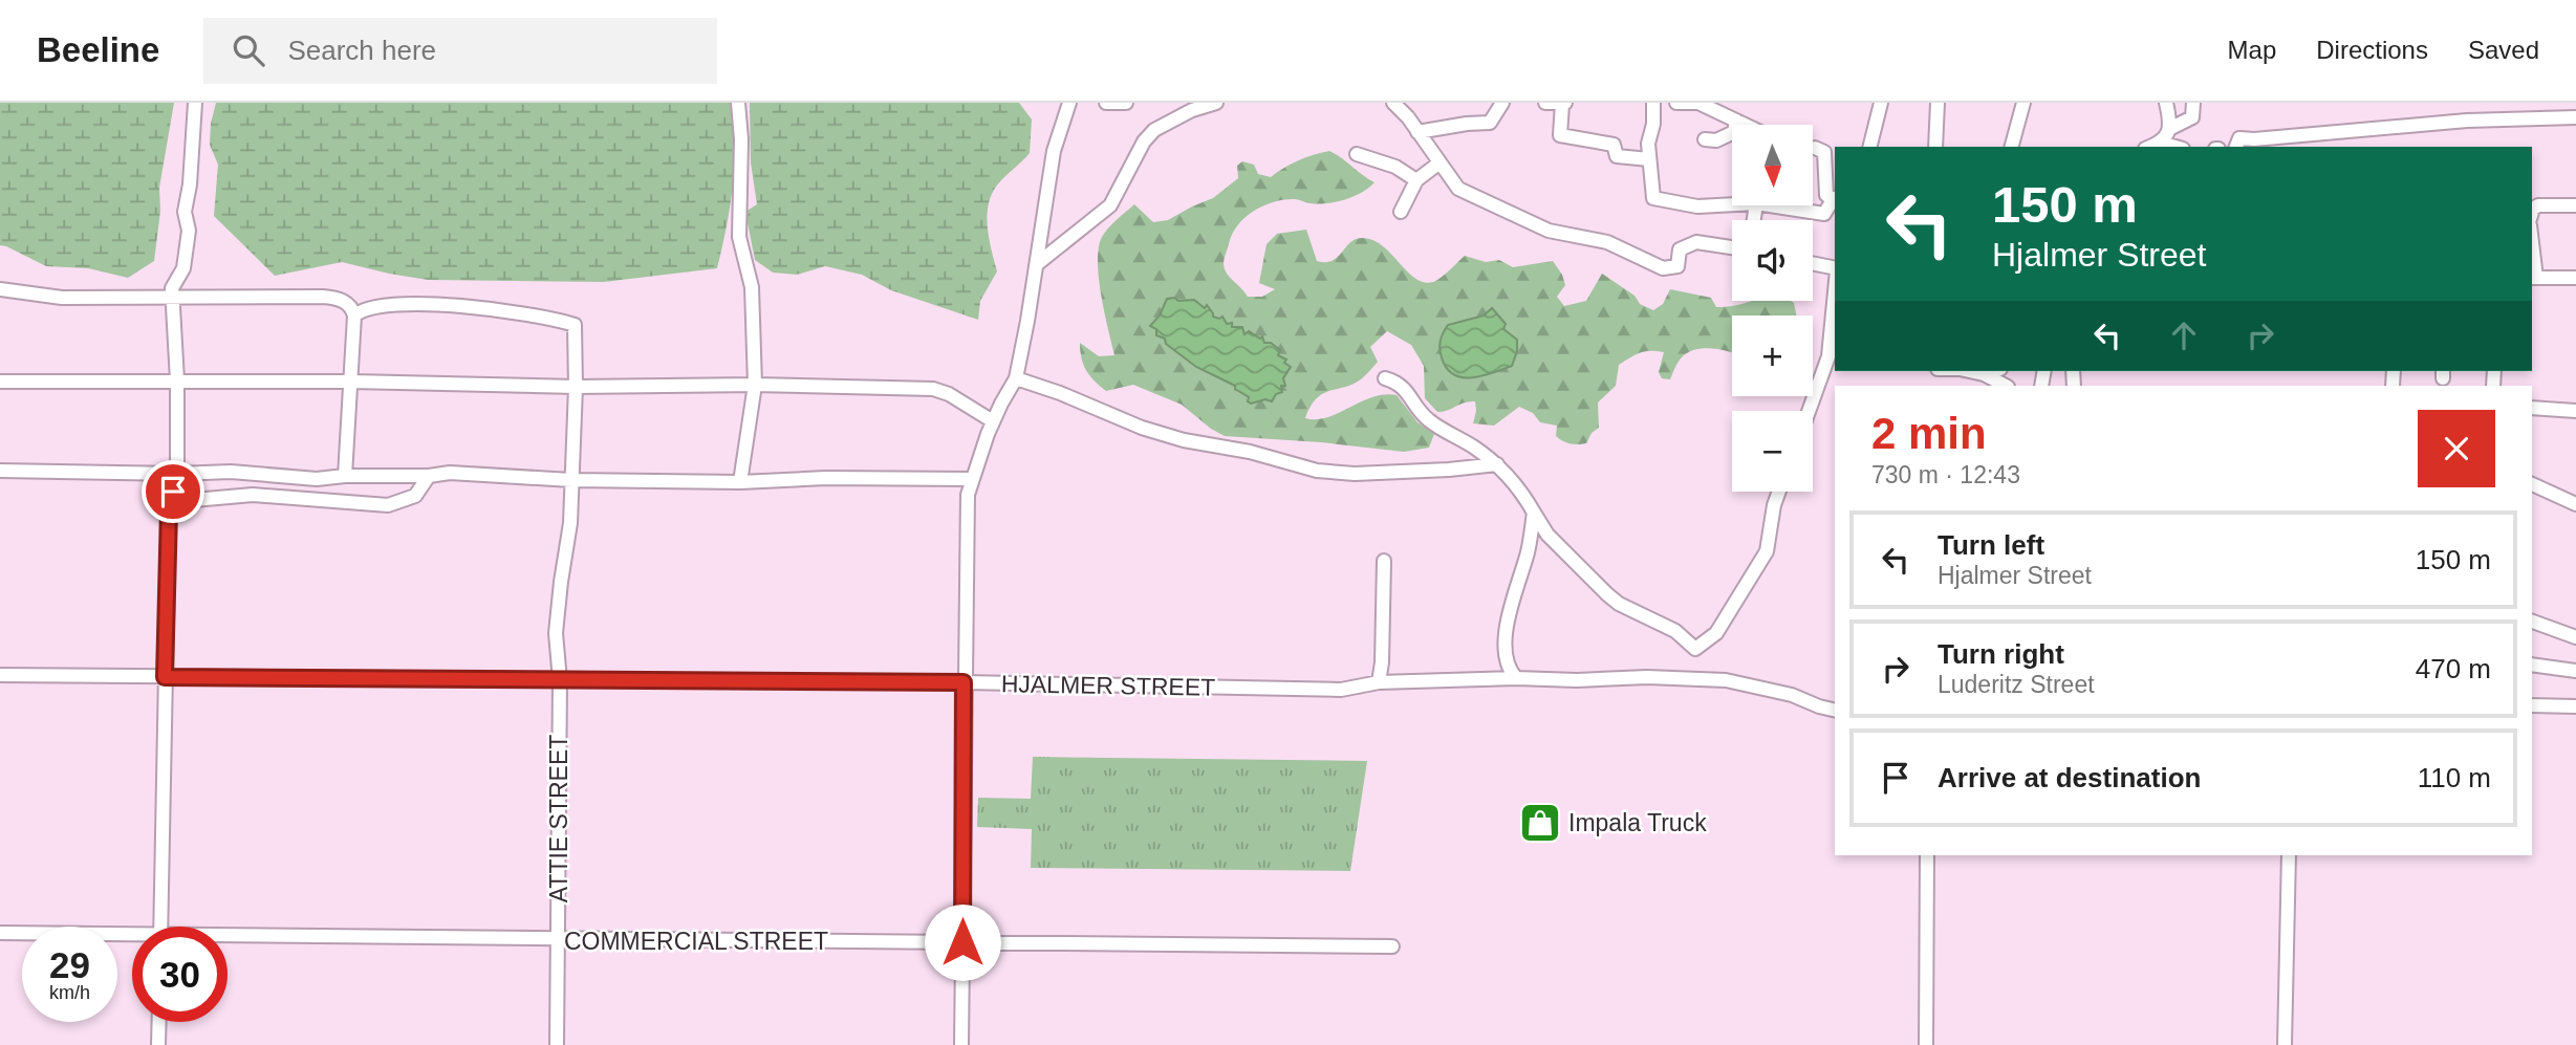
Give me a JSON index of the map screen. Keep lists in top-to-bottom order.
{
  "streets": {
    "street": ["HJALMER STREET", "ATTIE STREET", "COMMERCIAL STREET"]
  },
  "crossings": [
    ["HJALMER STREET", "ATTIE STREET"],
    ["ATTIE STREET", "COMMERCIAL STREET"]
  ],
  "places": {
    "shop": ["Impala Truck"]
  },
  "north": "bottom",
  "page": {
    "header": "Beeline",
    "search": "Search here",
    "nav": ["Map", "Directions", "Saved"],
    "map_buttons": ["+", "−"],
    "turn": ["150 m", "Hjalmer Street"],
    "heading": ["2 min", "730 m · 12:43"],
    "list": [
      {
        "name": "Turn left",
        "note": "Hjalmer Street",
        "value": "150 m"
      },
      {
        "name": "Turn right",
        "note": "Luderitz Street",
        "value": "470 m"
      },
      {
        "name": "Arrive at destination",
        "value": "110 m"
      }
    ],
    "speed": "29 km/h",
    "limit": "30"
  }
}
